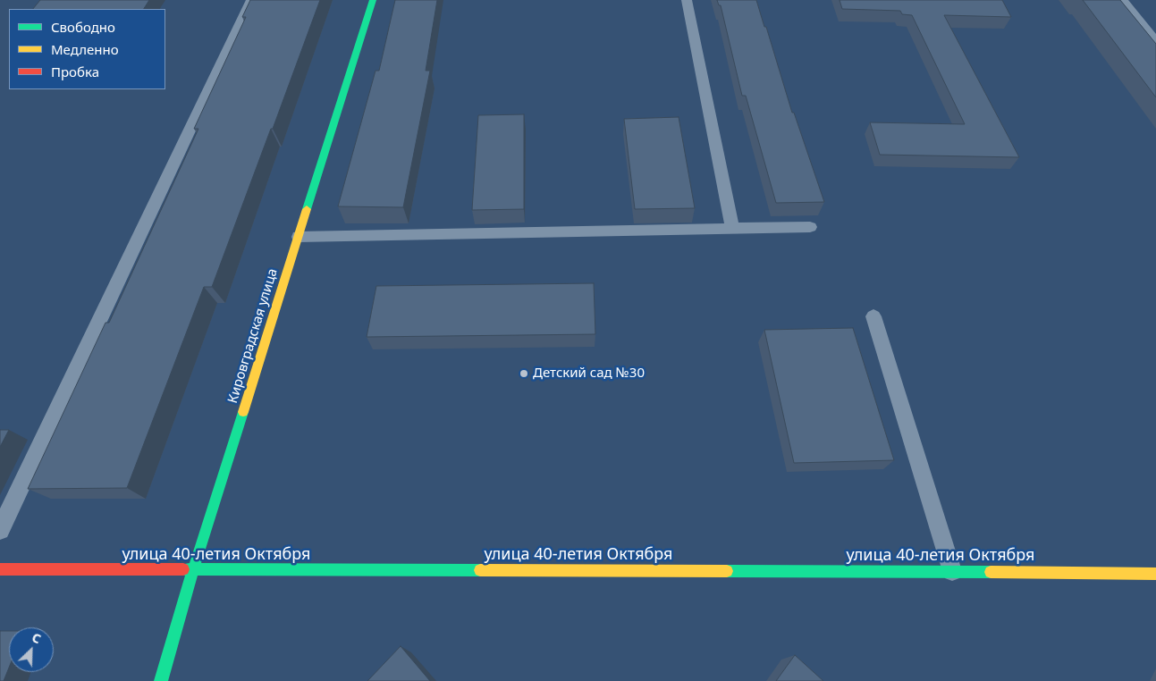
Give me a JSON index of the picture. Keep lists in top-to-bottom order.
{
  "streets": {
    "street": ["Кировградская улица", "улица 40-летия Октября"]
  },
  "crossings": [
    ["Кировградская улица", "улица 40-летия Октября"]
  ],
  "places": ["Детский сад №30"],
  "legend": ["Свободно", "Медленно", "Пробка"],
  "north": "top right"
}
